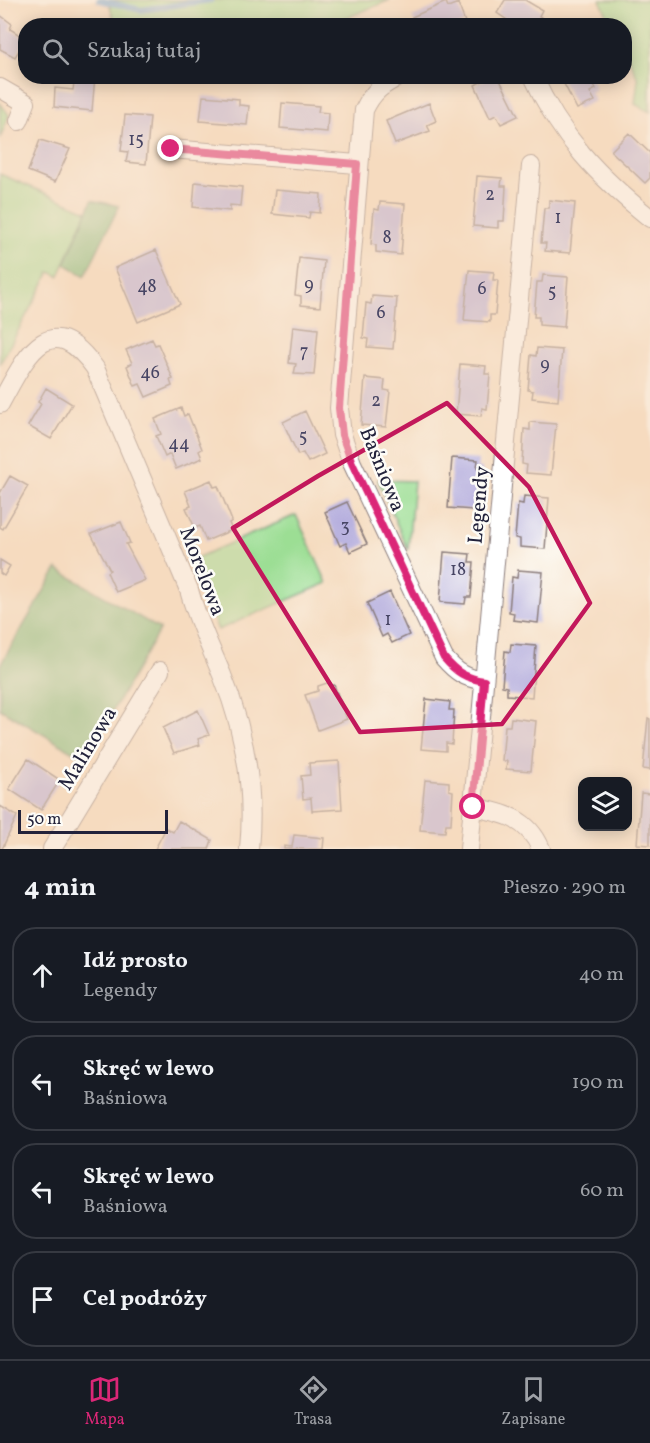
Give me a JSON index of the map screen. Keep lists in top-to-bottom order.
{
  "streets": {
    "street": [
      "Baśniowa",
      "Legendy",
      "Morelowa",
      "Malinowa"
    ]
  },
  "crossings": [
    ["Baśniowa", "Legendy"]
  ],
  "house_numbers": [
    "15",
    "2",
    "1",
    "8",
    "9",
    "48",
    "6",
    "5",
    "6",
    "7",
    "9",
    "46",
    "2",
    "5",
    "44",
    "3",
    "18",
    "1"
  ],
  "scale_bar": "50 m",
  "page": {
    "search": "Szukaj tutaj",
    "scale": "50 m",
    "heading": ["4 min", "Pieszo · 290 m"],
    "list": [
      ["Idź prosto", "Legendy", "40 m"],
      ["Skręć w lewo", "Baśniowa", "190 m"],
      ["Skręć w lewo", "Baśniowa", "60 m"],
      "Cel podróży"
    ],
    "nav": ["Mapa", "Trasa", "Zapisane"]
  }
}
